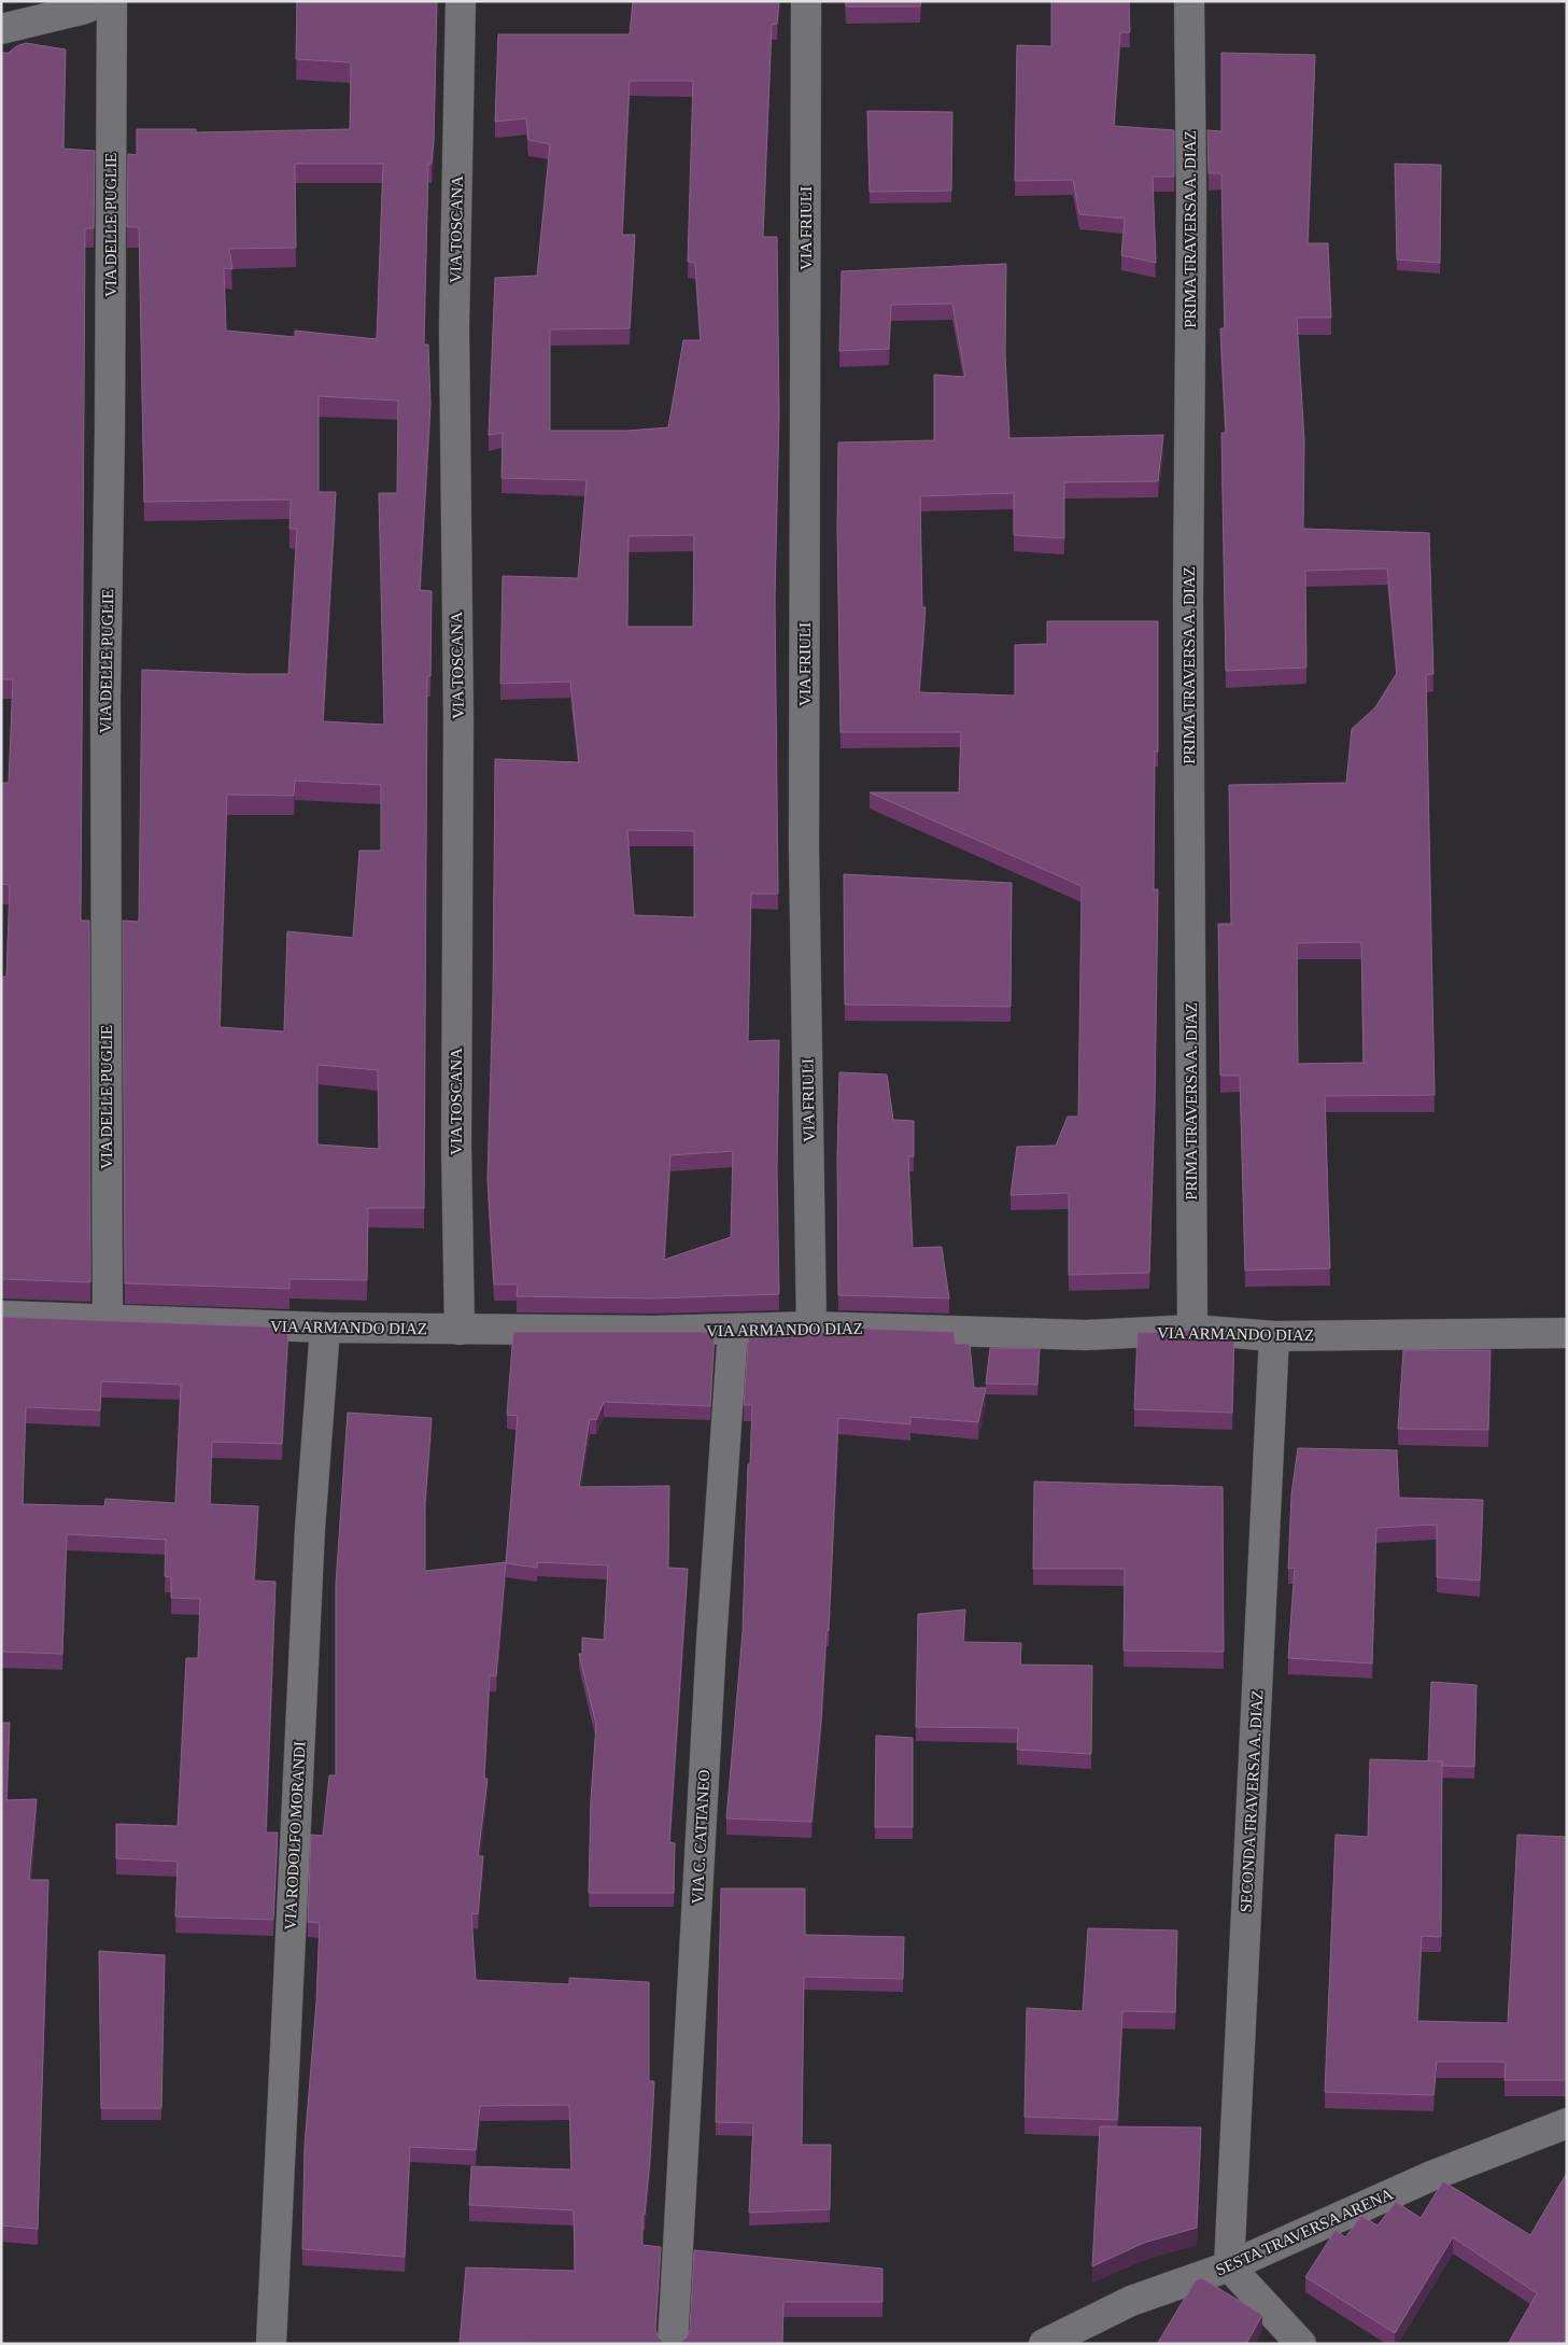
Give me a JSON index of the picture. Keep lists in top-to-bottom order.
{
  "streets": {
    "street": [
      "VIA DELLE PUGLIE",
      "VIA FRIULI",
      "VIA TOSCANA",
      "PRIMA TRAVERSA A. DIAZ",
      "VIA ARMANDO DIAZ",
      "SECONDA TRAVERSA A. DIAZ",
      "VIA RODOLFO MORANDI",
      "VIA C. CATTANEO",
      "SESTA TRAVERSA ARENA"
    ]
  },
  "crossings": [
    ["VIA DELLE PUGLIE", "VIA ARMANDO DIAZ"],
    ["VIA FRIULI", "VIA ARMANDO DIAZ"],
    ["VIA TOSCANA", "VIA ARMANDO DIAZ"],
    ["PRIMA TRAVERSA A. DIAZ", "VIA ARMANDO DIAZ"],
    ["VIA ARMANDO DIAZ", "SECONDA TRAVERSA A. DIAZ"],
    ["VIA ARMANDO DIAZ", "VIA RODOLFO MORANDI"],
    ["VIA ARMANDO DIAZ", "VIA C. CATTANEO"],
    ["SECONDA TRAVERSA A. DIAZ", "SESTA TRAVERSA ARENA"]
  ]
}
